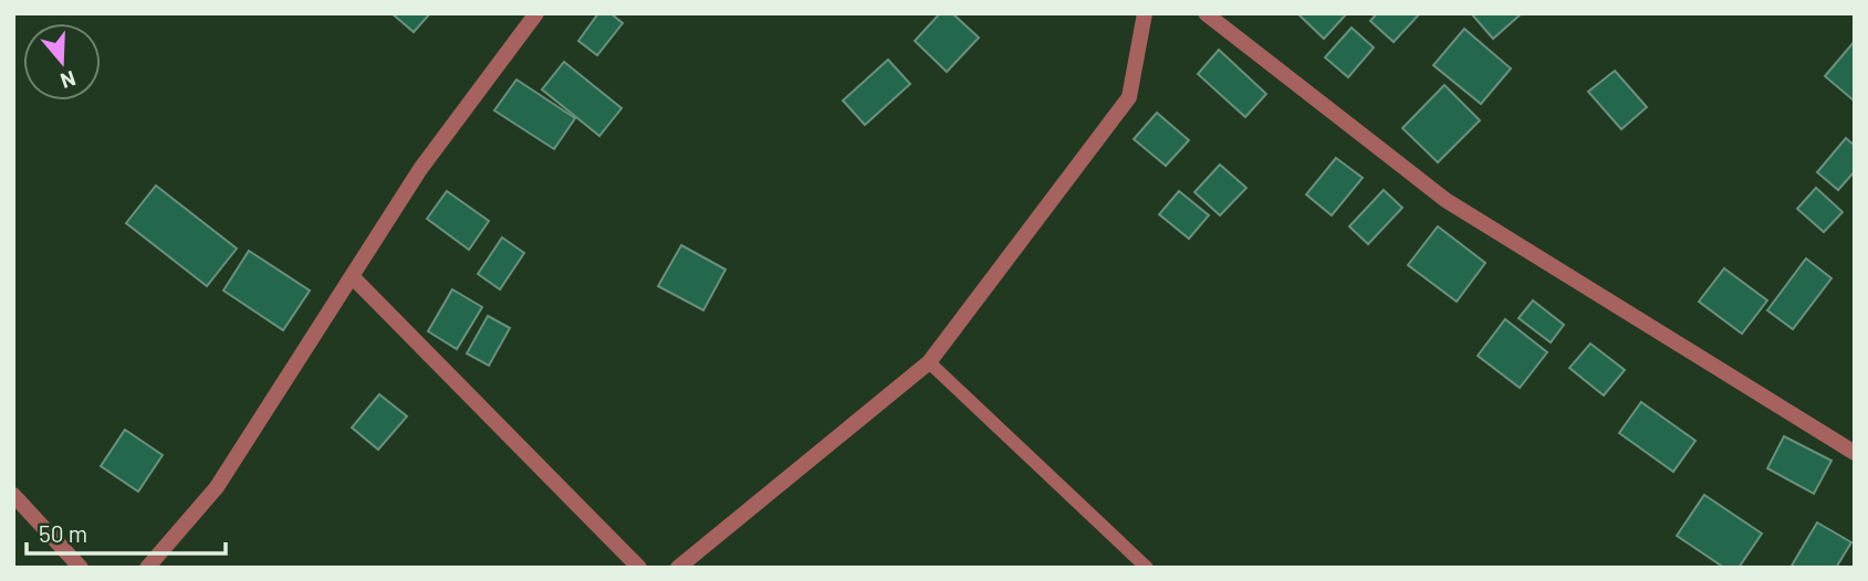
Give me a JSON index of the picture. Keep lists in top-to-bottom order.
{
  "scale_bar": "50 m",
  "north": "bottom"
}
